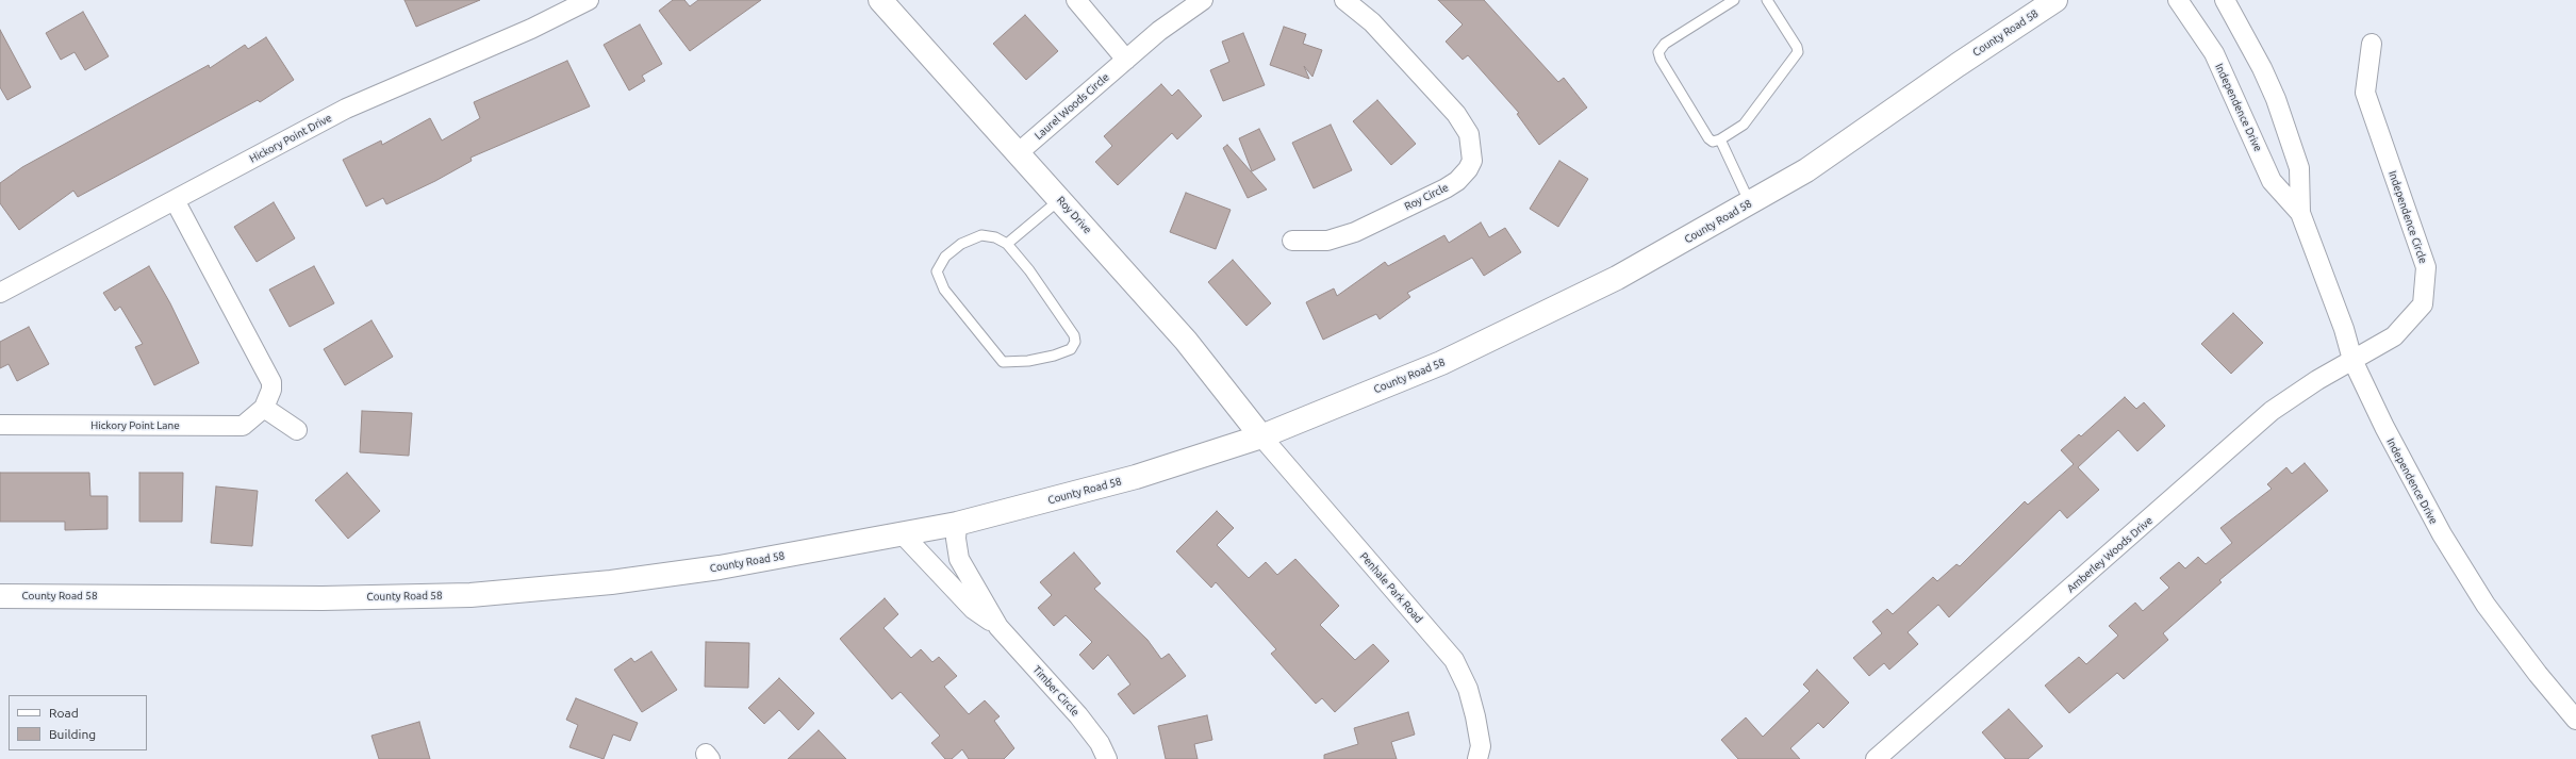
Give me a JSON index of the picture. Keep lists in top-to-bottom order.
{
  "streets": {
    "street": [
      "County Road 58",
      "Laurel Woods Circle",
      "Independence Drive",
      "Hickory Point Drive",
      "Roy Circle",
      "Roy Drive",
      "Independence Circle",
      "Hickory Point Lane",
      "Amberley Woods Drive",
      "Penhale Park Road",
      "Timber Circle"
    ]
  },
  "crossings": [
    ["County Road 58", "Roy Drive"],
    ["County Road 58", "Penhale Park Road"],
    ["County Road 58", "Timber Circle"],
    ["Laurel Woods Circle", "Roy Drive"],
    ["Independence Drive", "Independence Circle"],
    ["Independence Drive", "Amberley Woods Drive"],
    ["Hickory Point Drive", "Hickory Point Lane"],
    ["Roy Drive", "Penhale Park Road"],
    ["Independence Circle", "Amberley Woods Drive"]
  ],
  "legend": ["Road", "Building"]
}
